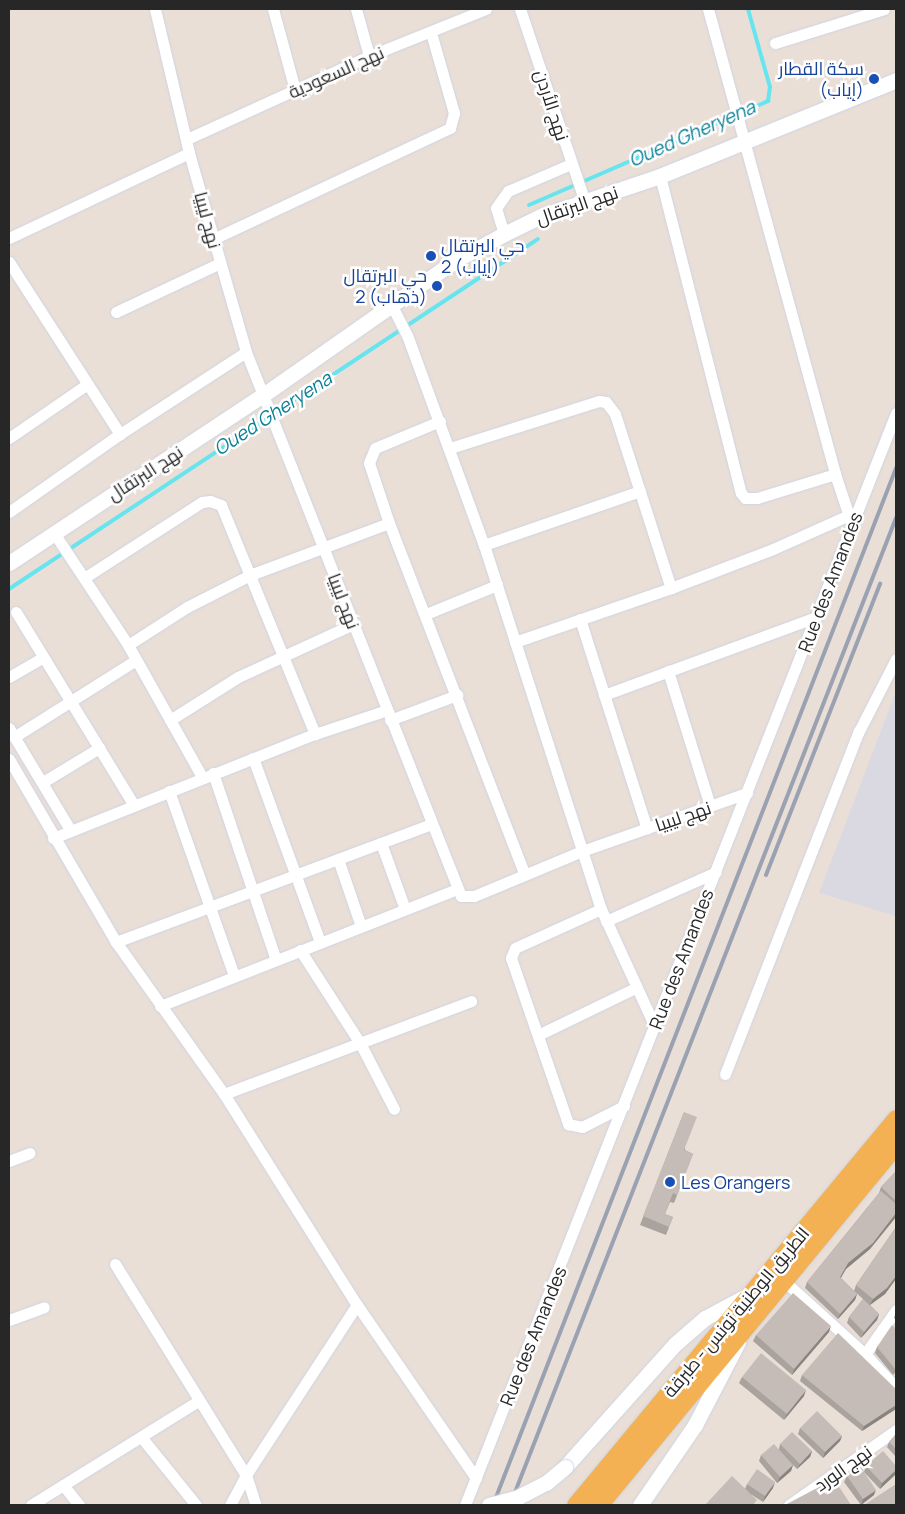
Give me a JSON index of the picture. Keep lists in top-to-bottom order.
{
  "streets": {
    "main road": ["الطريق الوطنية تونس - طبرقة"],
    "street": [
      "نهج السعودية",
      "نهج الأردن",
      "نهج البرتقال",
      "نهج ليبيا",
      "Rue des Amandes",
      "نهج الورد"
    ]
  },
  "crossings": [
    ["نهج السعودية", "نهج ليبيا"],
    ["نهج الأردن", "نهج البرتقال"],
    ["نهج البرتقال", "نهج ليبيا"],
    ["نهج ليبيا", "Rue des Amandes"]
  ],
  "water": ["Oued Gheryena"],
  "places": [
    "سكة القطار (إياب)",
    "حي البرتقال 2 (إياب)",
    "حي البرتقال 2 (ذهاب)",
    "Les Orangers"
  ]
}
